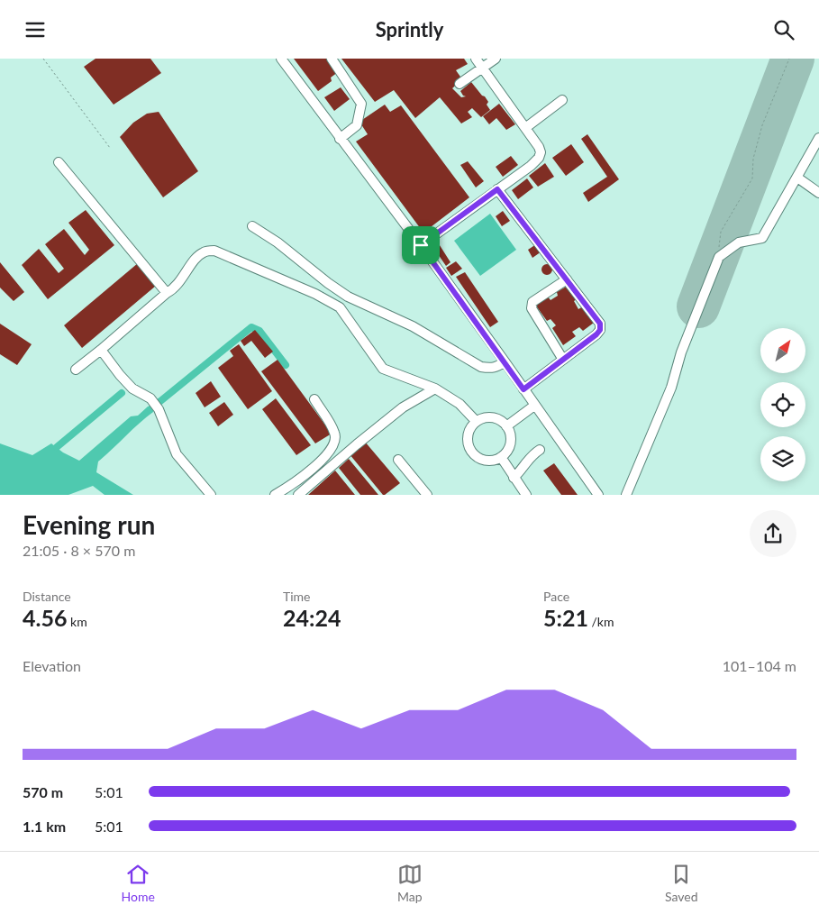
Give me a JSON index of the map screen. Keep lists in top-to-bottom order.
{
  "north": "top right",
  "page": {
    "header": "Sprintly",
    "heading": ["Evening run", "21:05 · 8 × 570 m"],
    "stats": [
      ["Distance", "4.56 km"],
      ["Time", "24:24"],
      ["Pace", "5:21 /km"]
    ],
    "chart": ["Elevation", "101–104 m"],
    "list": [
      {
        "name": "570 m",
        "note": "5:01"
      },
      {
        "name": "1.1 km",
        "note": "5:01"
      }
    ],
    "tabs": ["Home", "Map", "Saved"]
  }
}
